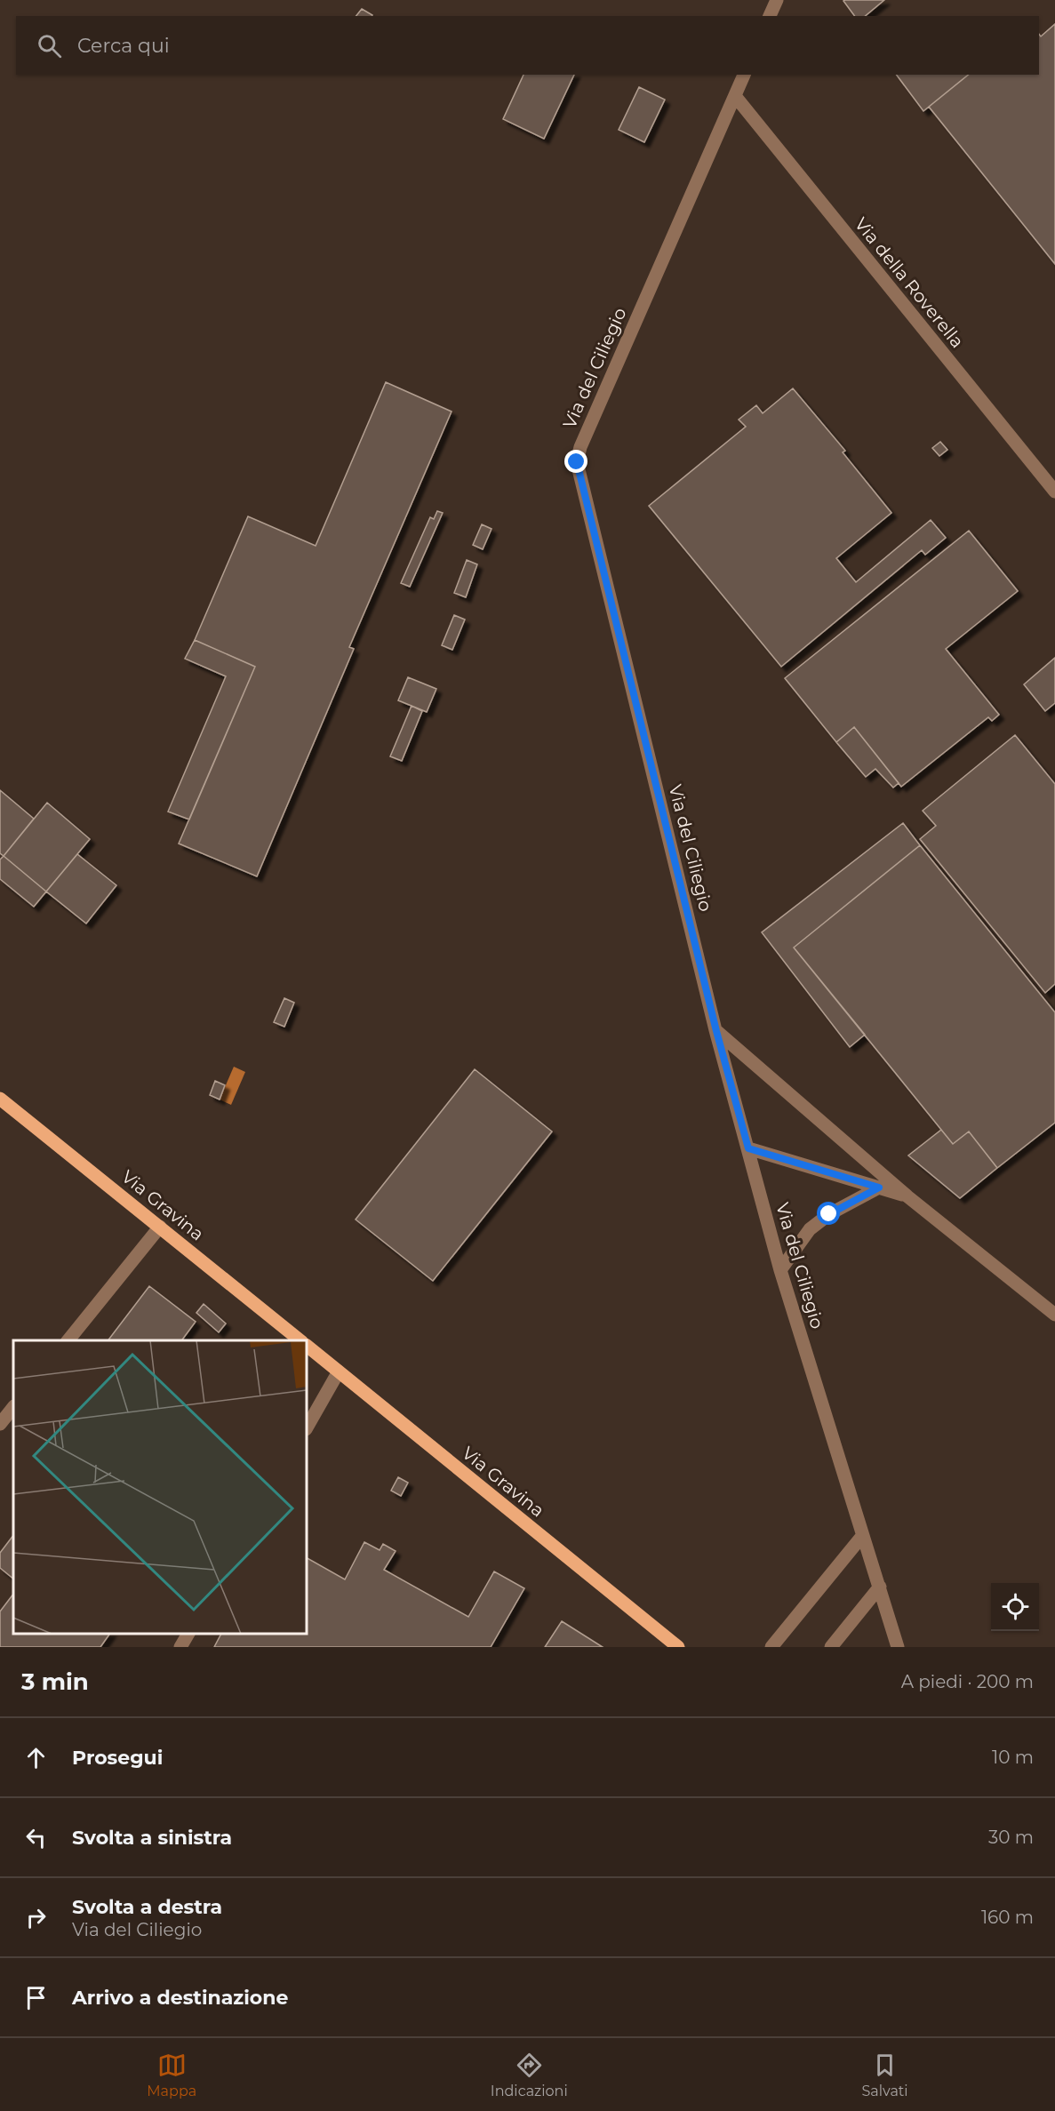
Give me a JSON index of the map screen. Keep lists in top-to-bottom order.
{
  "streets": {
    "main road": ["Via Gravina"],
    "street": ["Via della Roverella", "Via del Ciliegio"]
  },
  "crossings": [
    ["Via della Roverella", "Via del Ciliegio"]
  ],
  "page": {
    "search": "Cerca qui",
    "heading": ["3 min", "A piedi · 200 m"],
    "list": [
      ["Prosegui", "10 m"],
      ["Svolta a sinistra", "30 m"],
      ["Svolta a destra", "Via del Ciliegio", "160 m"],
      "Arrivo a destinazione"
    ],
    "nav": ["Mappa", "Indicazioni", "Salvati"]
  }
}
